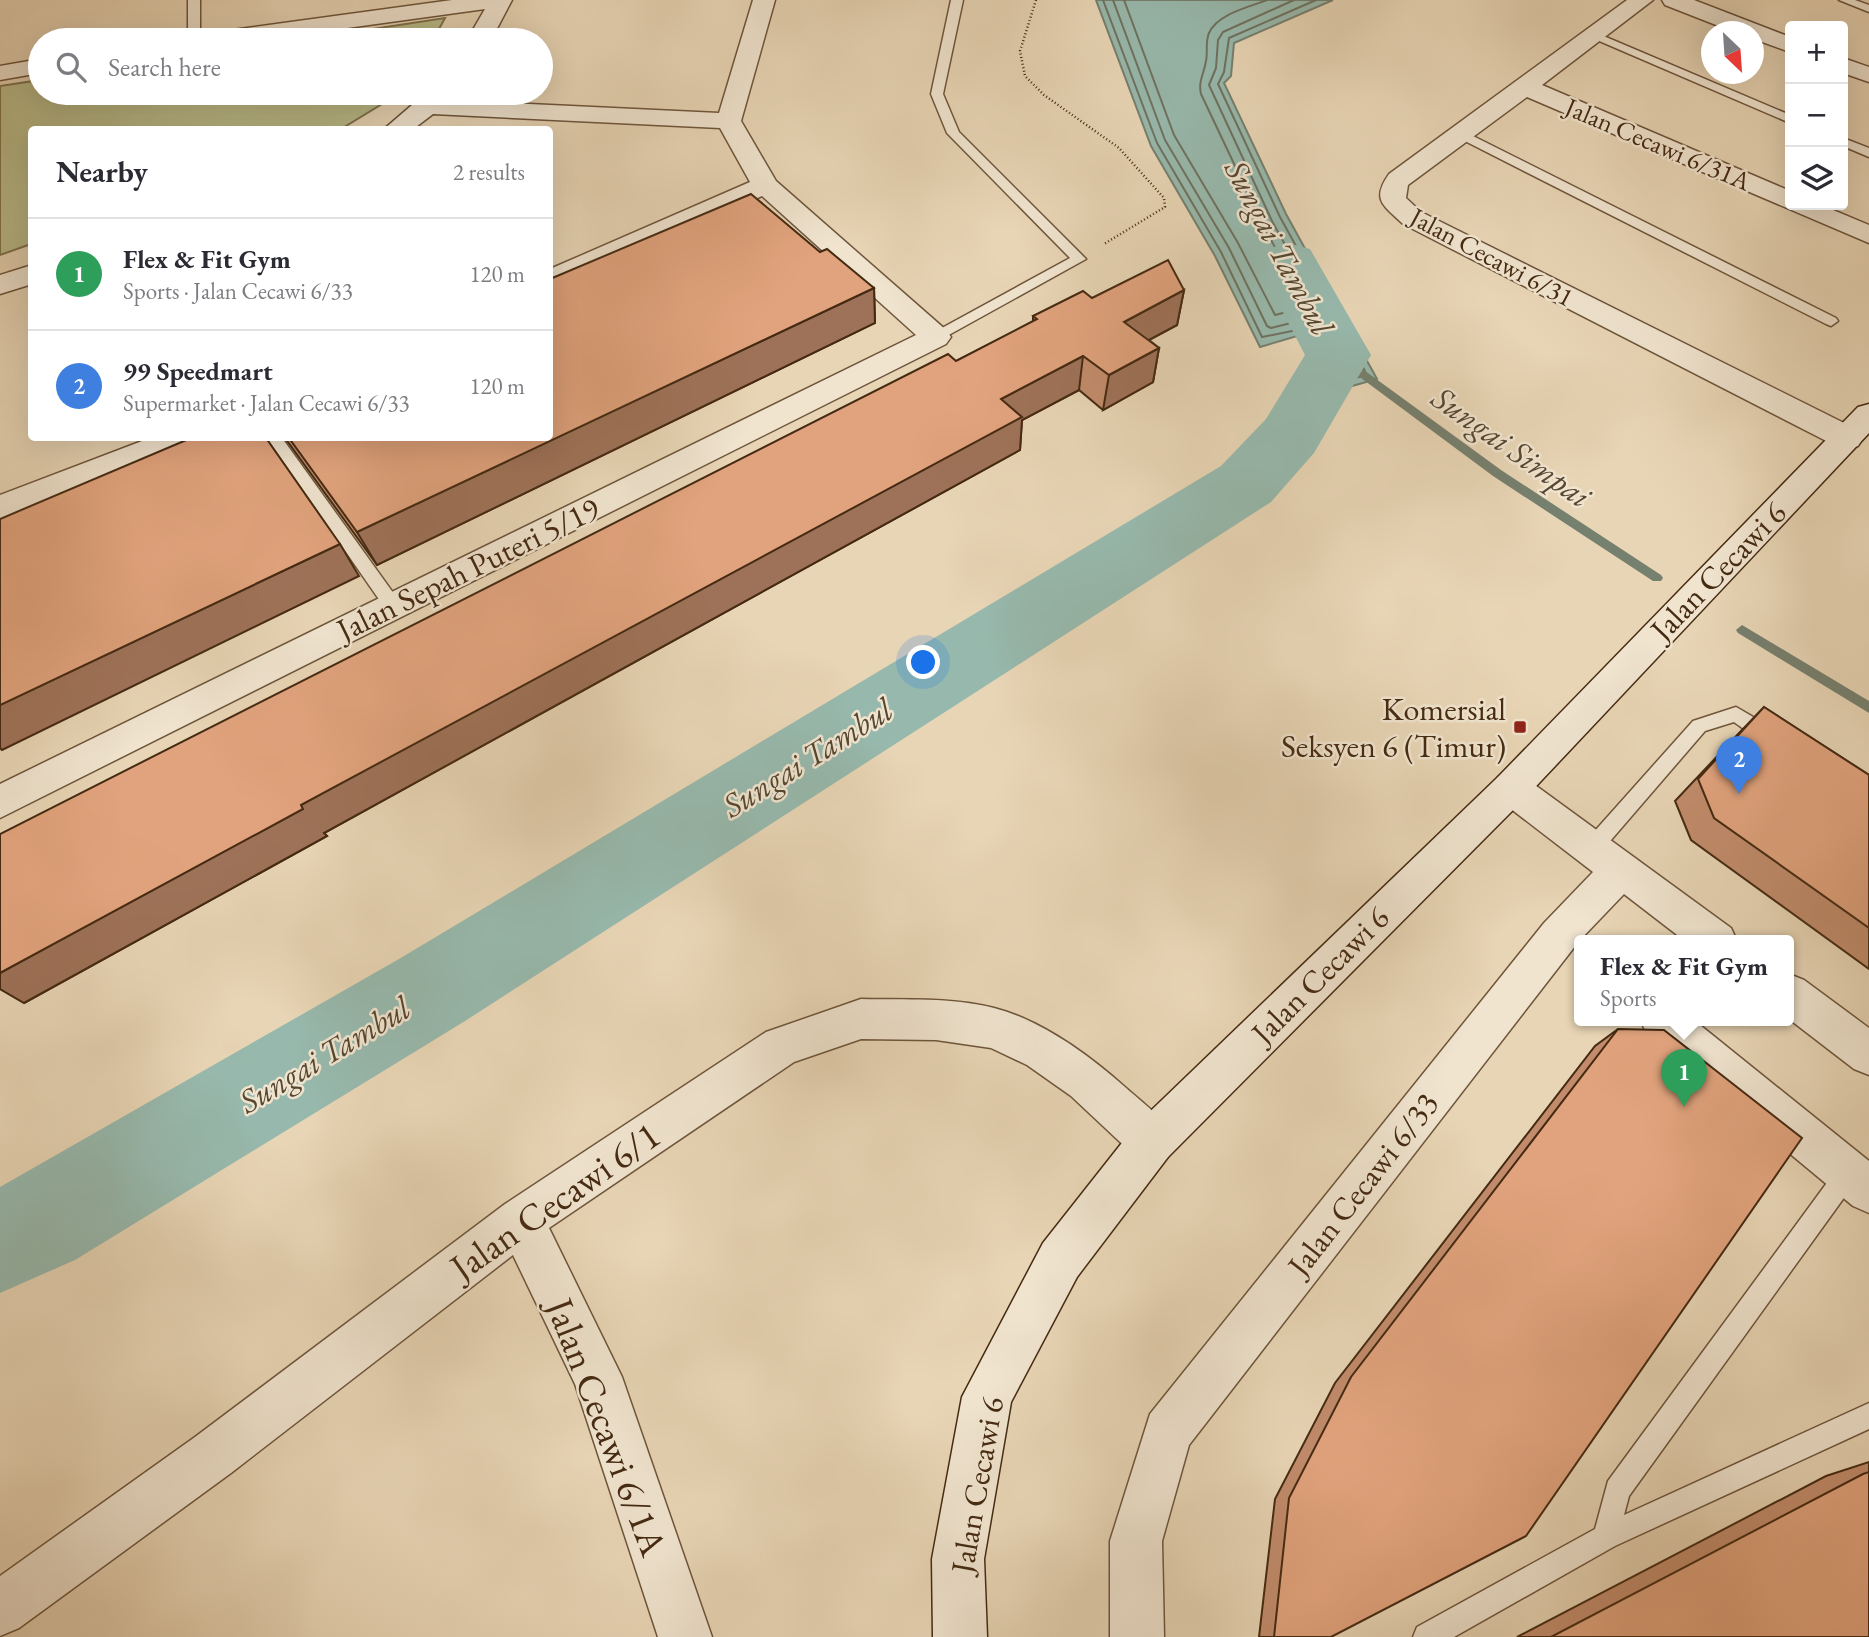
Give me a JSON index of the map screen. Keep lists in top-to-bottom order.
{
  "streets": {
    "street": [
      "Jalan Cecawi 6/31A",
      "Jalan Cecawi 6/31",
      "Jalan Sepah Puteri 5/19",
      "Jalan Cecawi 6",
      "Jalan Cecawi 6/33",
      "Jalan Cecawi 6/1",
      "Jalan Cecawi 6/1A"
    ]
  },
  "crossings": [
    ["Jalan Cecawi 6/31A", "Jalan Cecawi 6/31"],
    ["Jalan Cecawi 6/31", "Jalan Cecawi 6"],
    ["Jalan Cecawi 6", "Jalan Cecawi 6/1"],
    ["Jalan Cecawi 6/1", "Jalan Cecawi 6/1A"]
  ],
  "water": ["Sungai Tambul", "Sungai Simpai"],
  "places": {
    "transit": ["Komersial Seksyen 6 (Timur)"]
  },
  "north": "bottom right",
  "page": {
    "map_buttons": ["+", "−"],
    "search": "Search here",
    "heading": ["Nearby", "2 results"],
    "list": [
      {
        "mark": "1",
        "name": "Flex & Fit Gym",
        "note": "Sports · Jalan Cecawi 6/33",
        "value": "120 m"
      },
      {
        "mark": "2",
        "name": "99 Speedmart",
        "note": "Supermarket · Jalan Cecawi 6/33",
        "value": "120 m"
      }
    ],
    "pins": ["2", "1"],
    "popup": ["Flex & Fit Gym", "Sports"]
  }
}
